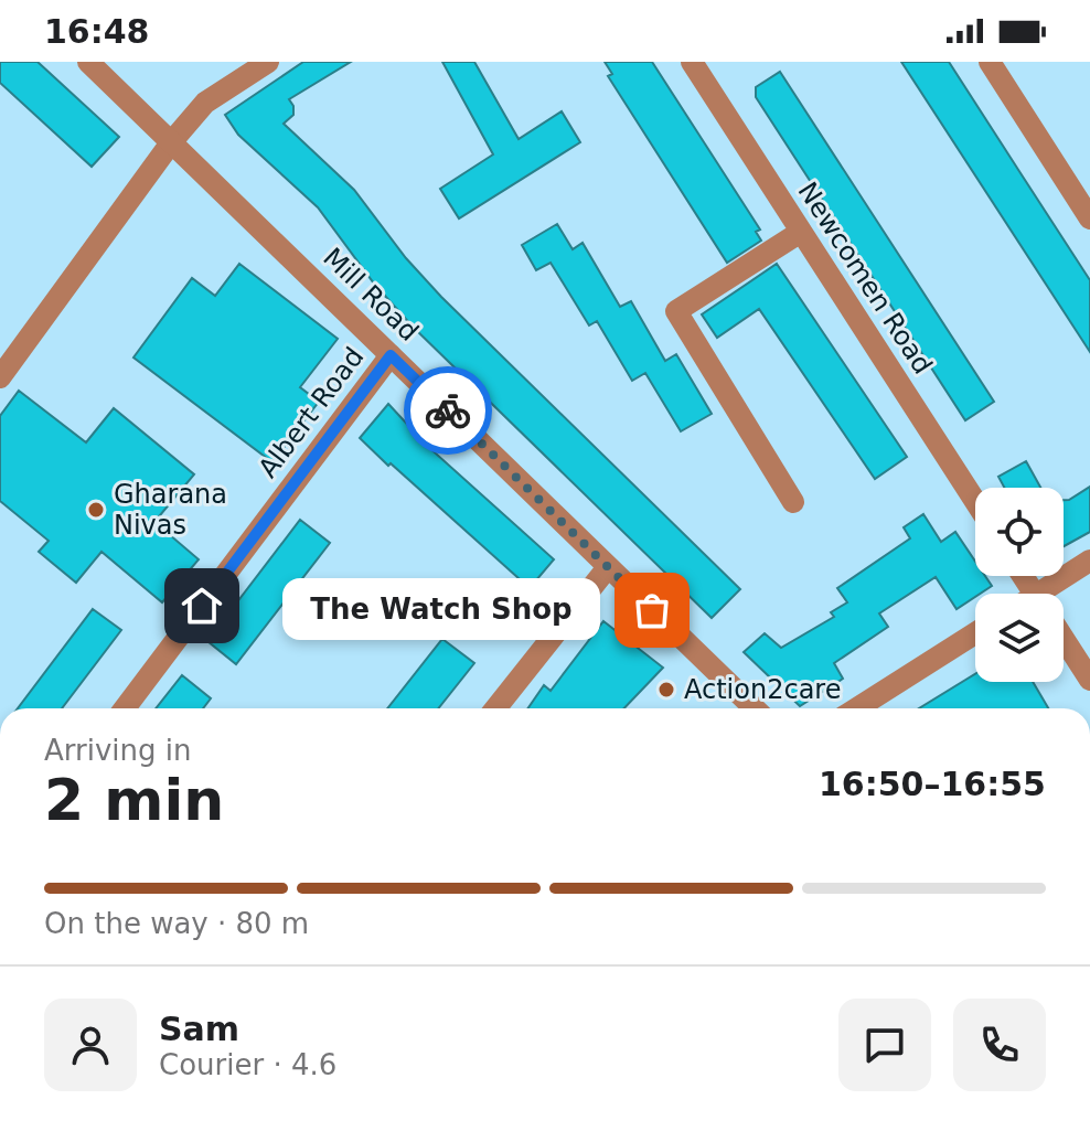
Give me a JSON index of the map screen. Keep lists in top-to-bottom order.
{
  "streets": {
    "street": ["Newcomen Road", "Mill Road", "Albert Road"]
  },
  "crossings": [
    ["Mill Road", "Albert Road"]
  ],
  "places": ["Gharana Nivas", "The Watch Shop", "Action2care"],
  "page": {
    "status": "16:48",
    "bubble": "The Watch Shop",
    "heading": ["2 min", "Arriving in", "16:50–16:55"],
    "panel": ["Sam", "Courier · 4.6"],
    "bar": "On the way · 80 m"
  }
}
